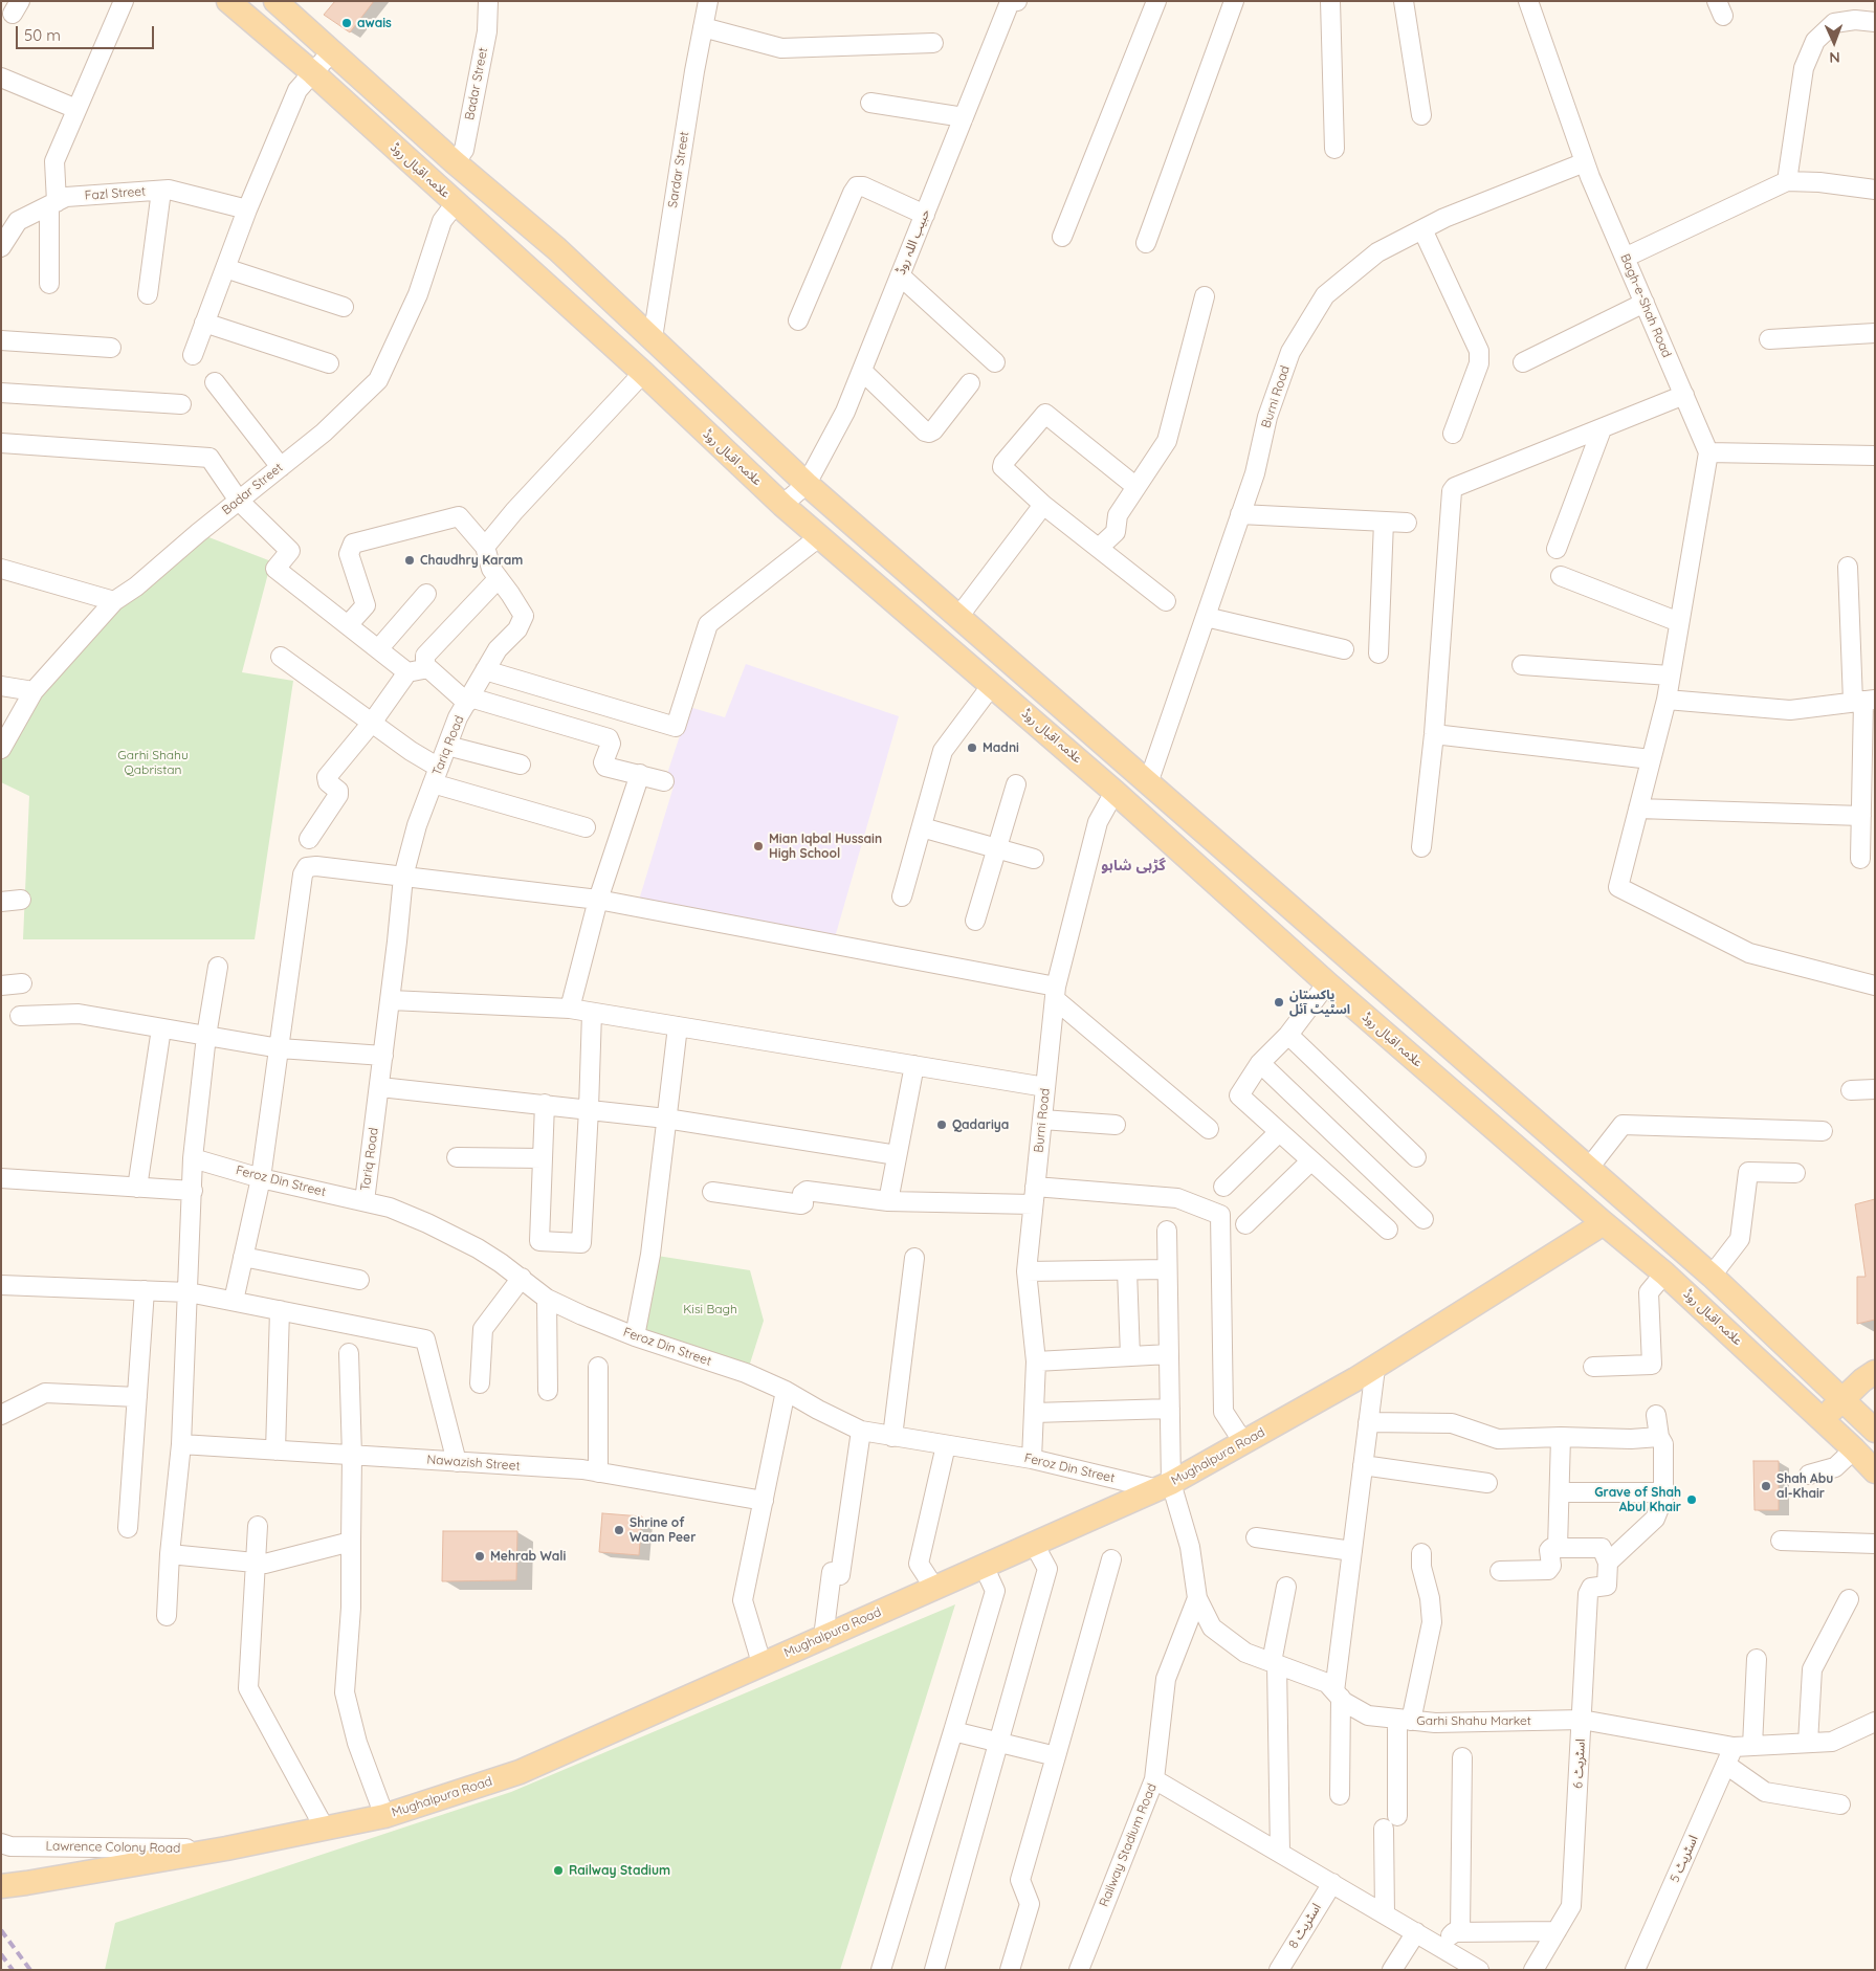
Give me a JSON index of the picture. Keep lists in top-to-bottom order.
{
  "streets": {
    "main road": ["علامہ اقبال روڈ", "Mughalpura Road"],
    "street": [
      "Badar Street",
      "Sardar Street",
      "Fazl Street",
      "حبیب اللہ روڈ",
      "Bagh-e-Shah Road",
      "Burni Road",
      "Tariq Road",
      "Feroz Din Street",
      "Nawazish Street",
      "Garhi Shahu Market",
      "اسٹریٹ 6",
      "Railway Stadium Road",
      "Lawrence Colony Road",
      "اسٹریٹ 5",
      "اسٹریٹ 8"
    ]
  },
  "crossings": [
    ["Badar Street", "علامہ اقبال روڈ"],
    ["علامہ اقبال روڈ", "Burni Road"],
    ["علامہ اقبال روڈ", "Mughalpura Road"],
    ["Bagh-e-Shah Road", "Burni Road"],
    ["Burni Road", "Feroz Din Street"],
    ["Tariq Road", "Feroz Din Street"],
    ["Feroz Din Street", "Mughalpura Road"],
    ["Feroz Din Street", "Garhi Shahu Market"],
    ["Mughalpura Road", "Garhi Shahu Market"],
    ["Mughalpura Road", "Lawrence Colony Road"],
    ["Garhi Shahu Market", "اسٹریٹ 6"],
    ["Garhi Shahu Market", "Railway Stadium Road"],
    ["Garhi Shahu Market", "اسٹریٹ 5"]
  ],
  "districts": ["گڑہی شاہو"],
  "parks": ["Garhi Shahu Qabristan", "Kisi Bagh"],
  "places": [
    "awais",
    "Chaudhry Karam",
    "Madni",
    "Mian Iqbal Hussain High School",
    "پاکستان اسٹیٹ آئل",
    "Qadariya",
    "Shah Abu al-Khair",
    "Grave of Shah Abul Khair",
    "Shrine of Waan Peer",
    "Mehrab Wali",
    "Railway Stadium"
  ],
  "scale_bar": "50 m",
  "north": "bottom"
}
